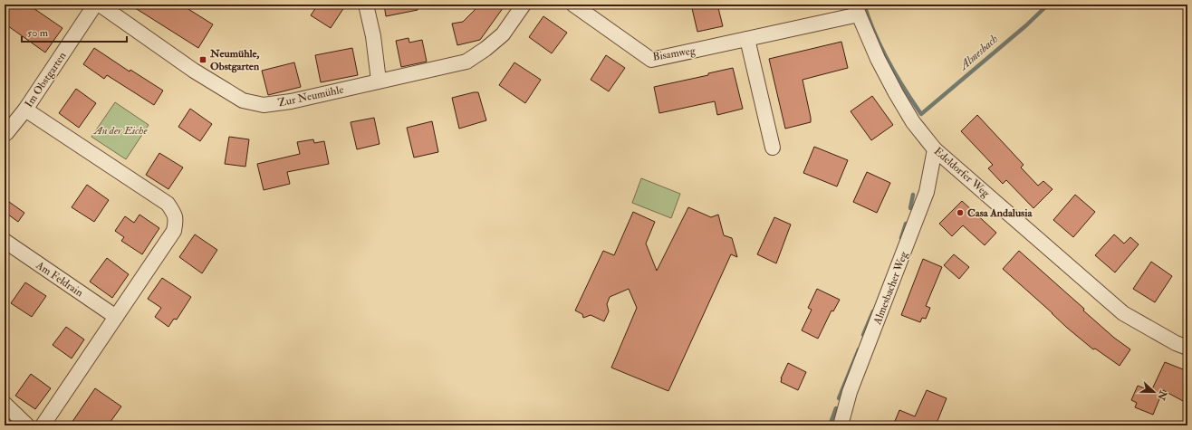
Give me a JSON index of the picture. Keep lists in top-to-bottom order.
{
  "streets": {
    "street": [
      "Bisamweg",
      "Im Obstgarten",
      "Zur Neumühle",
      "Edeldorfer Weg",
      "Am Feldrain",
      "Almesbacher Weg"
    ]
  },
  "crossings": [
    ["Bisamweg", "Edeldorfer Weg"],
    ["Edeldorfer Weg", "Almesbacher Weg"]
  ],
  "water": ["Almesbach"],
  "parks": ["An der Eiche"],
  "places": {
    "transit": ["Neumühle, Obstgarten"],
    "other": ["Casa Andalusia"]
  },
  "scale_bar": "50 m",
  "north": "right"
}
